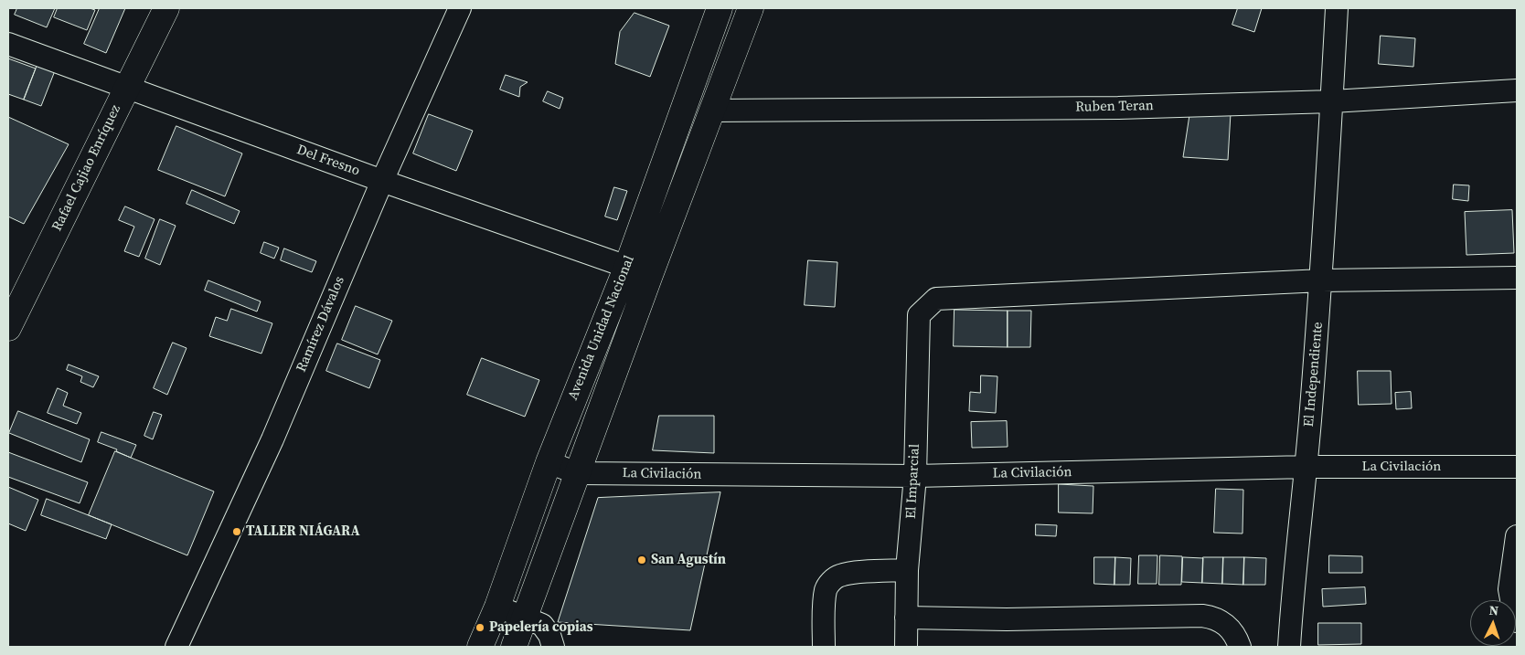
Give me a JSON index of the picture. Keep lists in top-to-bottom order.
{
  "streets": {
    "main road": ["Rafael Cajiao Enríquez", "Avenida Unidad Nacional"],
    "street": [
      "Ruben Teran",
      "Del Fresno",
      "Ramírez Dávalos",
      "El Independiente",
      "La Civilación",
      "El Imparcial"
    ]
  },
  "crossings": [
    ["Ruben Teran", "Avenida Unidad Nacional"],
    ["Ruben Teran", "El Independiente"],
    ["Del Fresno", "Rafael Cajiao Enríquez"],
    ["Del Fresno", "Ramírez Dávalos"],
    ["Del Fresno", "Avenida Unidad Nacional"],
    ["Avenida Unidad Nacional", "La Civilación"],
    ["El Independiente", "La Civilación"],
    ["El Independiente", "El Imparcial"],
    ["La Civilación", "El Imparcial"]
  ],
  "places": ["TALLER NIÁGARA", "San Agustín", "Papelería copias"],
  "north": "top"
}
